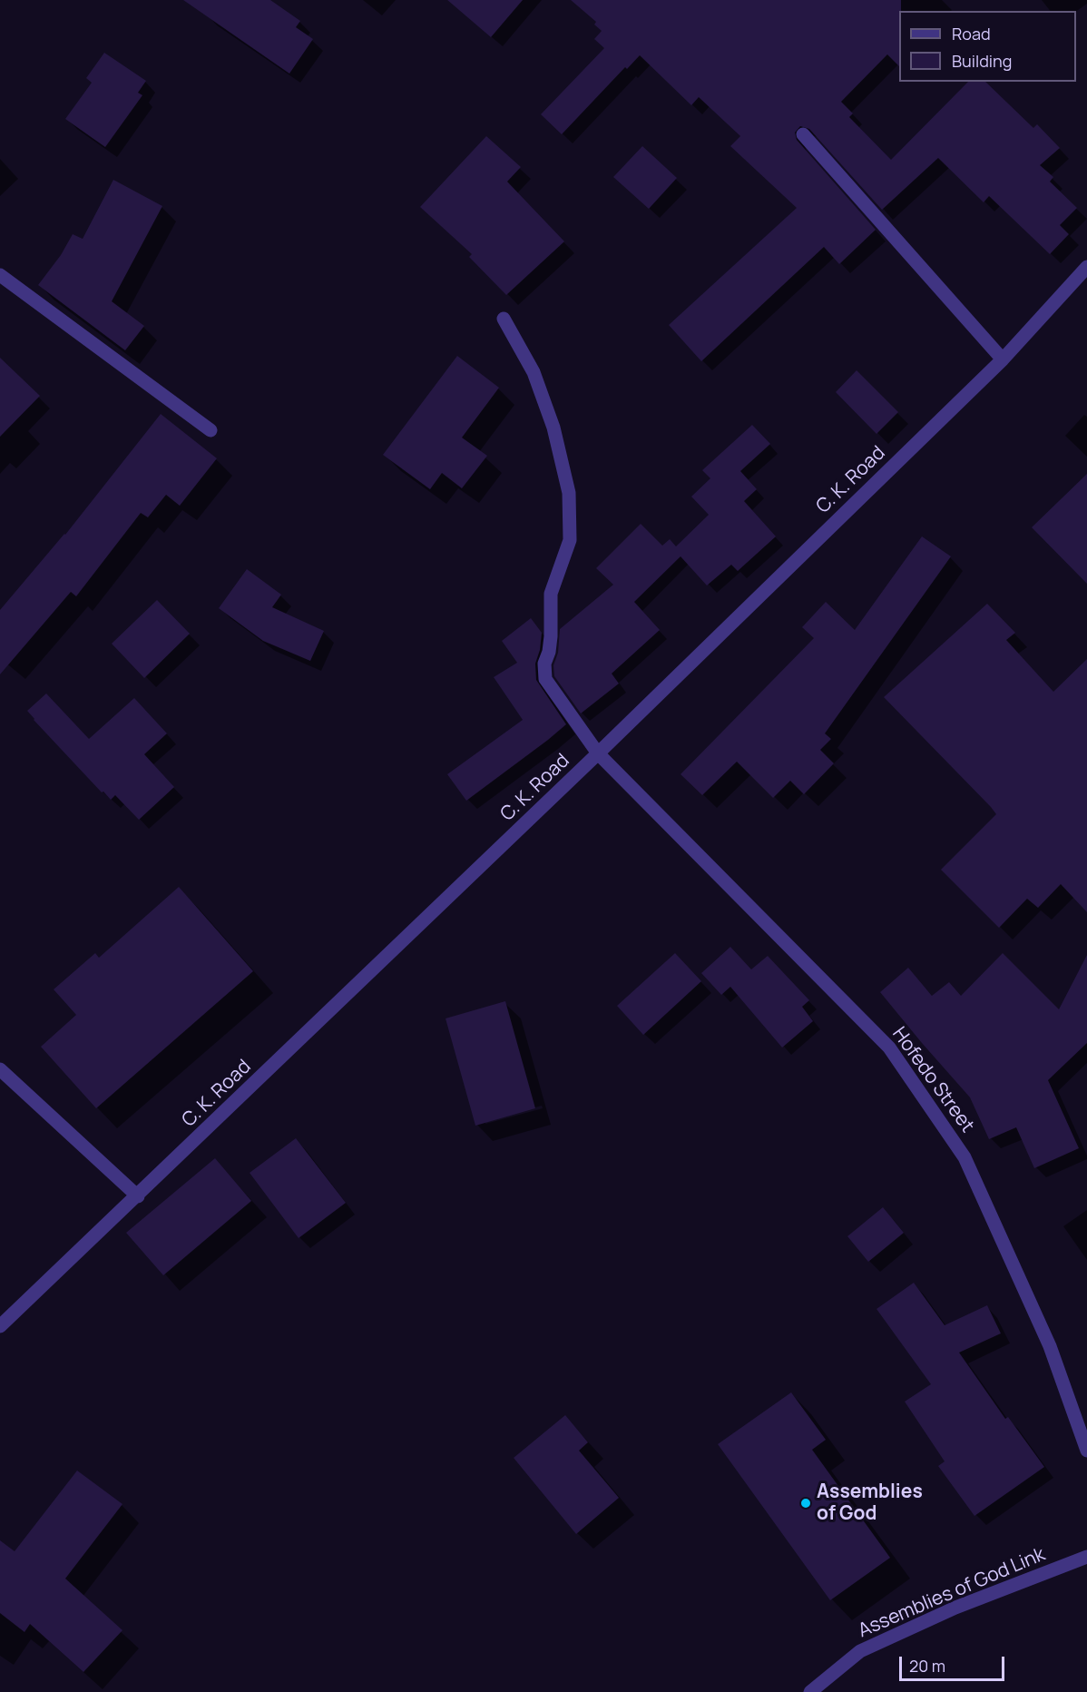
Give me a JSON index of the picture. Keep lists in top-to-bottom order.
{
  "streets": {
    "street": ["C. K. Road", "Hofedo Street", "Assemblies of God Link"]
  },
  "crossings": [
    ["C. K. Road", "Hofedo Street"]
  ],
  "places": ["Assemblies of God"],
  "legend": ["Road", "Building"],
  "scale_bar": "20 m"
}
